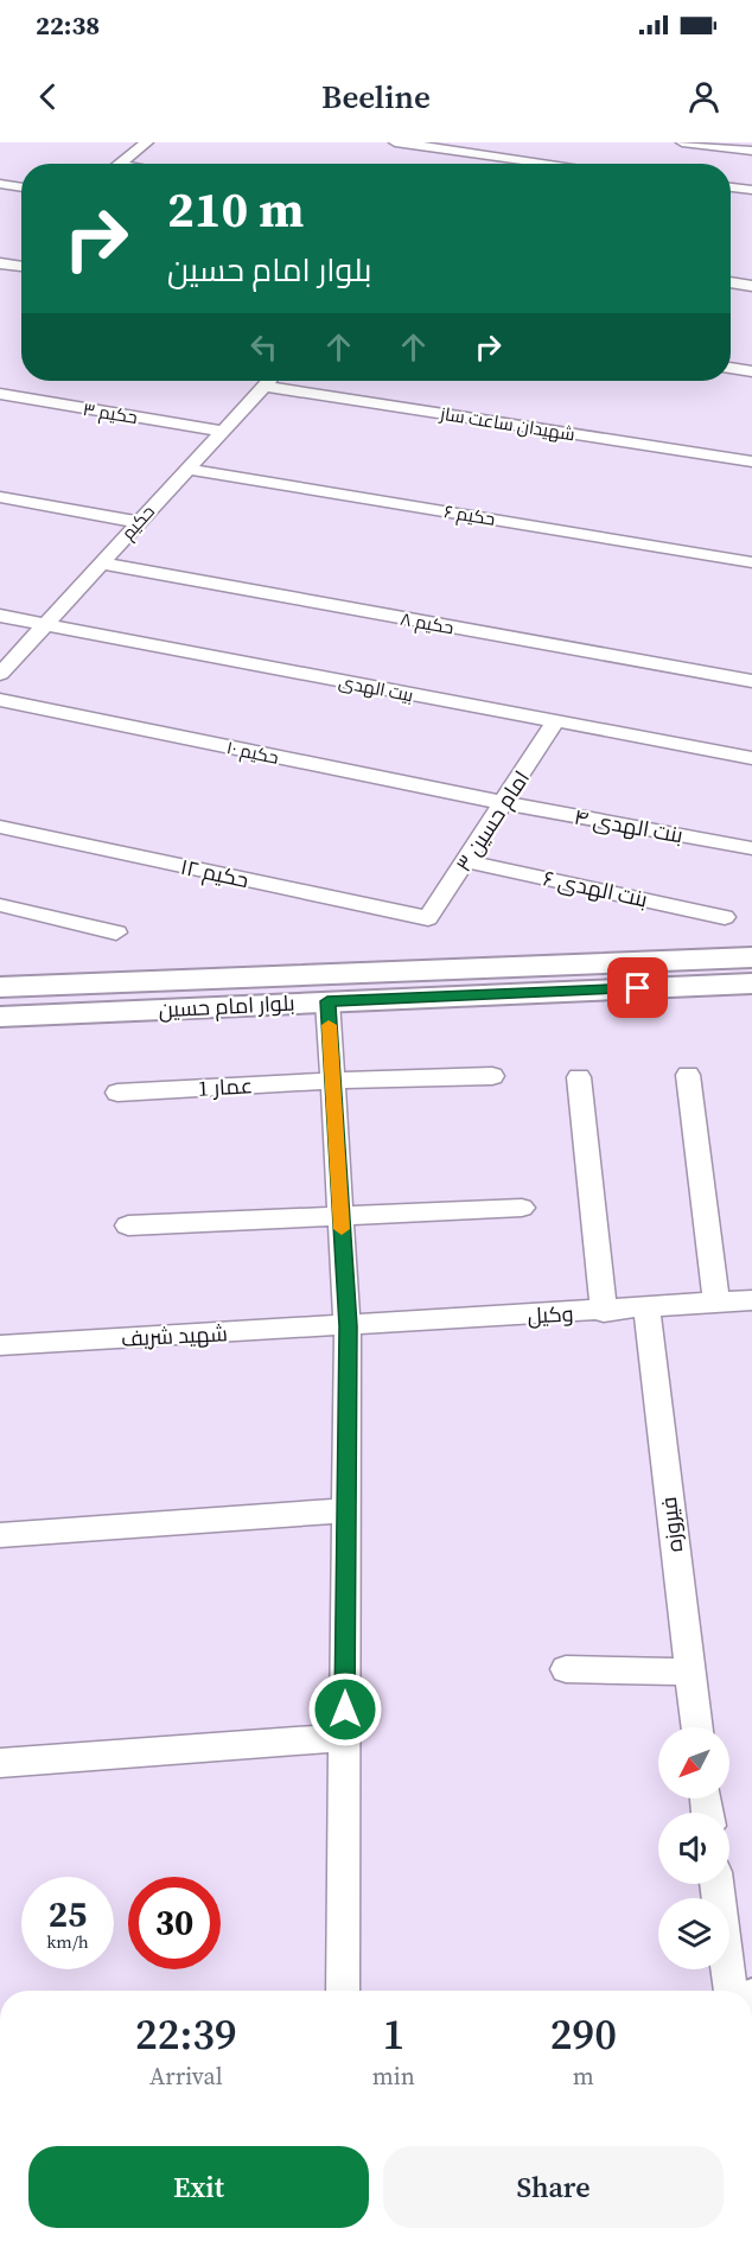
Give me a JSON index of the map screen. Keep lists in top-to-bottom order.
{
  "streets": {
    "main road": ["بلوار امام حسین"],
    "street": [
      "حکیم ۳",
      "شهیدان ساعت ساز",
      "حکیم ۶",
      "حکیم",
      "حکیم ۸",
      "بیت الهدی",
      "حکیم ۱۰",
      "امام حسین ۳",
      "بنت الهدی ۴",
      "حکیم ۱۲",
      "بنت الهدی ۶",
      "عمار 1",
      "وکیل",
      "شهید شریف",
      "فیروزه"
    ]
  },
  "crossings": [
    ["حکیم ۳", "حکیم"],
    ["شهیدان ساعت ساز", "حکیم"],
    ["حکیم ۶", "حکیم"],
    ["حکیم", "حکیم ۸"],
    ["حکیم", "بیت الهدی"],
    ["بیت الهدی", "امام حسین ۳"],
    ["حکیم ۱۰", "امام حسین ۳"],
    ["حکیم ۱۰", "بنت الهدی ۴"],
    ["امام حسین ۳", "بنت الهدی ۴"],
    ["امام حسین ۳", "حکیم ۱۲"],
    ["امام حسین ۳", "بنت الهدی ۶"],
    ["وکیل", "شهید شریف"],
    ["وکیل", "فیروزه"]
  ],
  "north": "bottom left",
  "page": {
    "status": "22:38",
    "header": "Beeline",
    "turn": ["210 m", "بلوار امام حسین"],
    "speed": "25 km/h",
    "limit": "30",
    "eta": [
      "22:39",
      "Arrival",
      "1",
      "min",
      "290",
      "m"
    ],
    "buttons": ["Exit", "Share"]
  }
}
